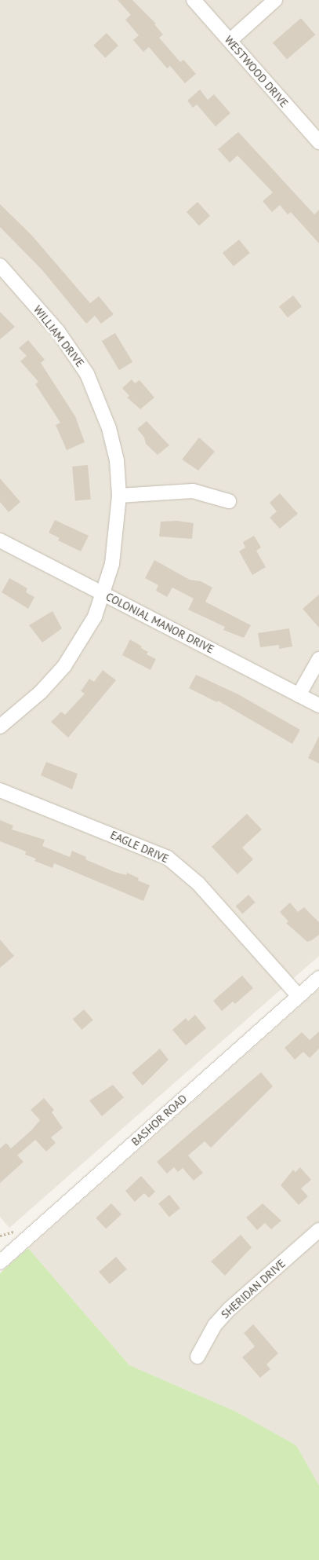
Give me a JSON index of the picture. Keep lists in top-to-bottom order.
{
  "streets": {
    "street": [
      "WESTWOOD DRIVE",
      "WILLIAM DRIVE",
      "COLONIAL MANOR DRIVE",
      "EAGLE DRIVE",
      "BASHOR ROAD",
      "SHERIDAN DRIVE"
    ]
  },
  "crossings": [
    ["WILLIAM DRIVE", "COLONIAL MANOR DRIVE"],
    ["EAGLE DRIVE", "BASHOR ROAD"]
  ]
}
